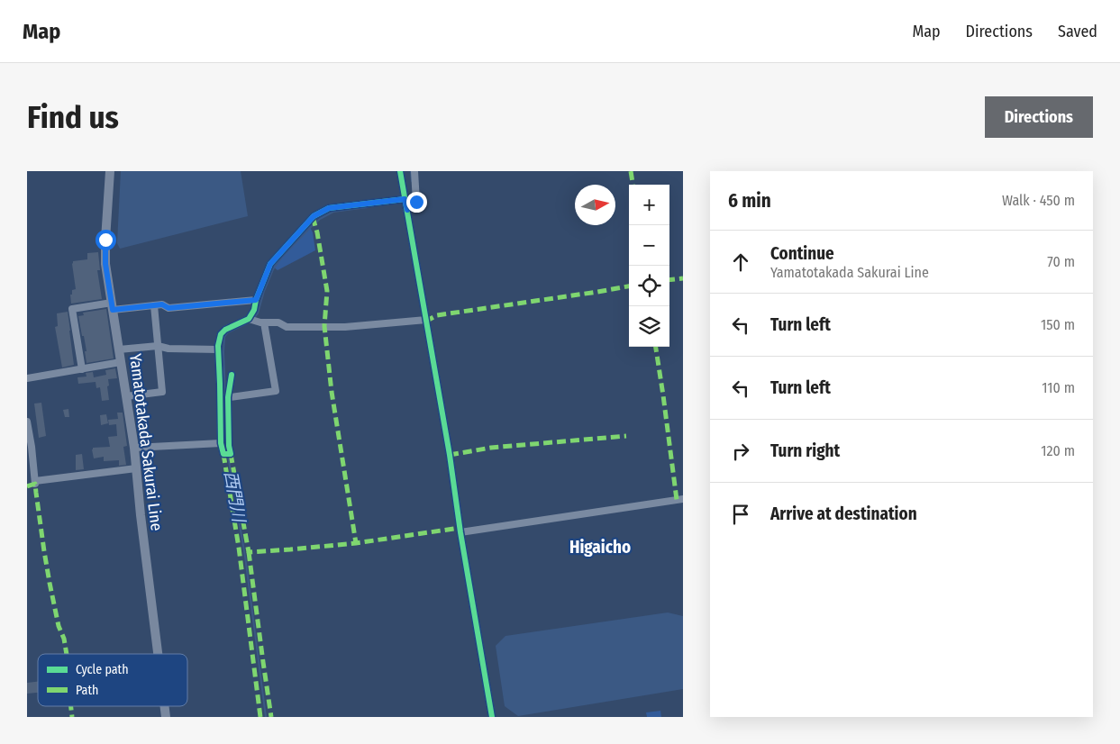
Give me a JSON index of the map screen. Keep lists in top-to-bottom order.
{
  "streets": {
    "main road": ["Yamatotakada Sakurai Line"]
  },
  "districts": ["Higaicho"],
  "water": ["西門川"],
  "legend": ["Cycle path", "Path"],
  "north": "right",
  "page": {
    "header": "Map",
    "nav": ["Map", "Directions", "Saved"],
    "buttons": "Directions",
    "title": "Find us",
    "heading": ["6 min", "Walk · 450 m"],
    "map_buttons": ["+", "−"],
    "list": [
      ["Continue", "Yamatotakada Sakurai Line", "70 m"],
      ["Turn left", "150 m"],
      ["Turn left", "110 m"],
      ["Turn right", "120 m"],
      "Arrive at destination"
    ]
  }
}
